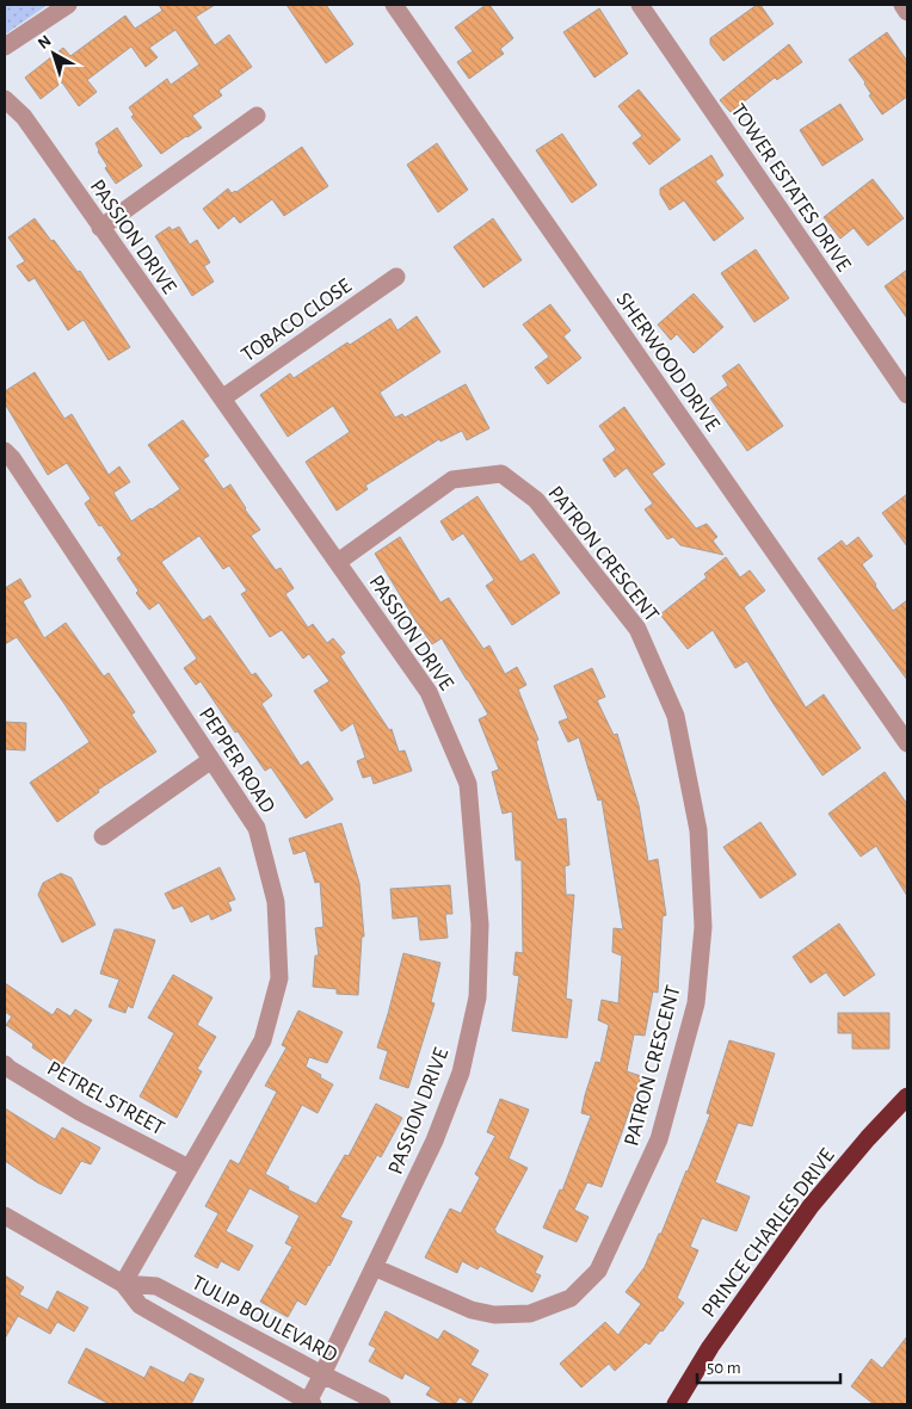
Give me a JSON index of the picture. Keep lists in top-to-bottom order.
{
  "streets": {
    "highway": ["PRINCE CHARLES DRIVE"],
    "street": [
      "TOWER ESTATES DRIVE",
      "PASSION DRIVE",
      "TOBACO CLOSE",
      "SHERWOOD DRIVE",
      "PATRON CRESCENT",
      "PEPPER ROAD",
      "PETREL STREET",
      "TULIP BOULEVARD"
    ]
  },
  "crossings": [
    ["PASSION DRIVE", "TOBACO CLOSE"],
    ["PASSION DRIVE", "PATRON CRESCENT"],
    ["PASSION DRIVE", "TULIP BOULEVARD"],
    ["PEPPER ROAD", "PETREL STREET"],
    ["PEPPER ROAD", "TULIP BOULEVARD"]
  ],
  "scale_bar": "50 m",
  "north": "top left"
}
